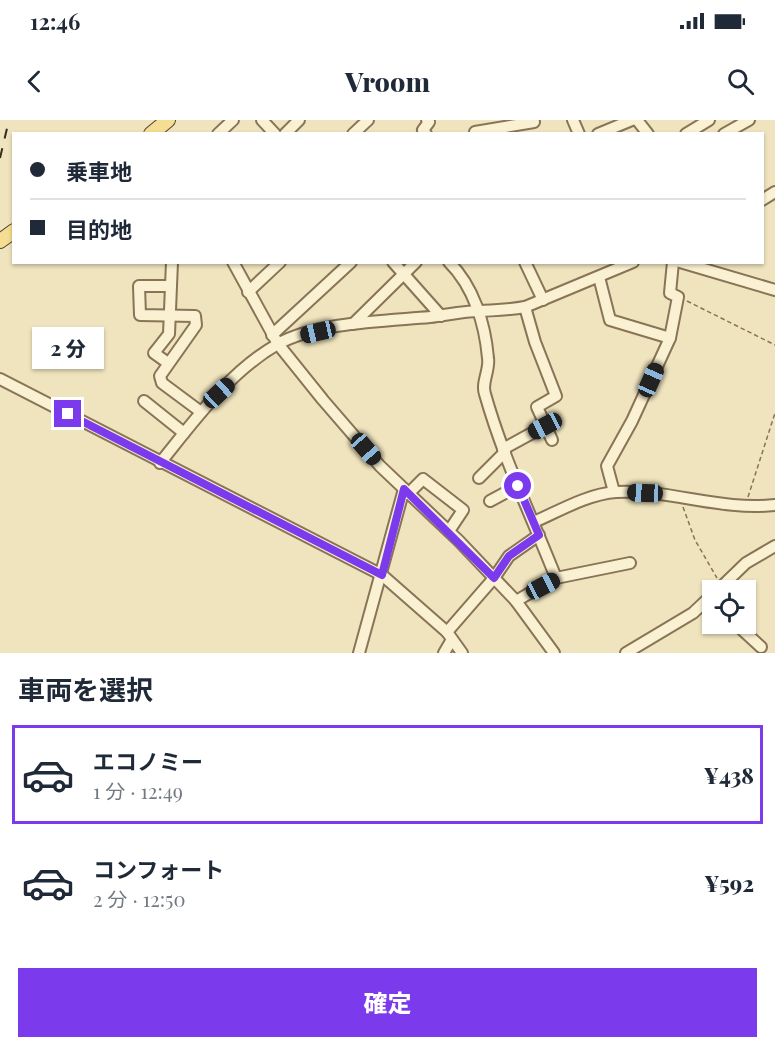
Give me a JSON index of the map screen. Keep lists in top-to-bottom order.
{
  "page": {
    "status": "12:46",
    "header": "Vroom",
    "banner": ["乗車地", "目的地"],
    "bubble": "2 分",
    "heading": "車両を選択",
    "list": [
      {
        "name": "エコノミー",
        "note": "1 分 · 12:49",
        "value": "¥438"
      },
      {
        "name": "コンフォート",
        "note": "2 分 · 12:50",
        "value": "¥592"
      }
    ],
    "buttons": "確定"
  }
}
